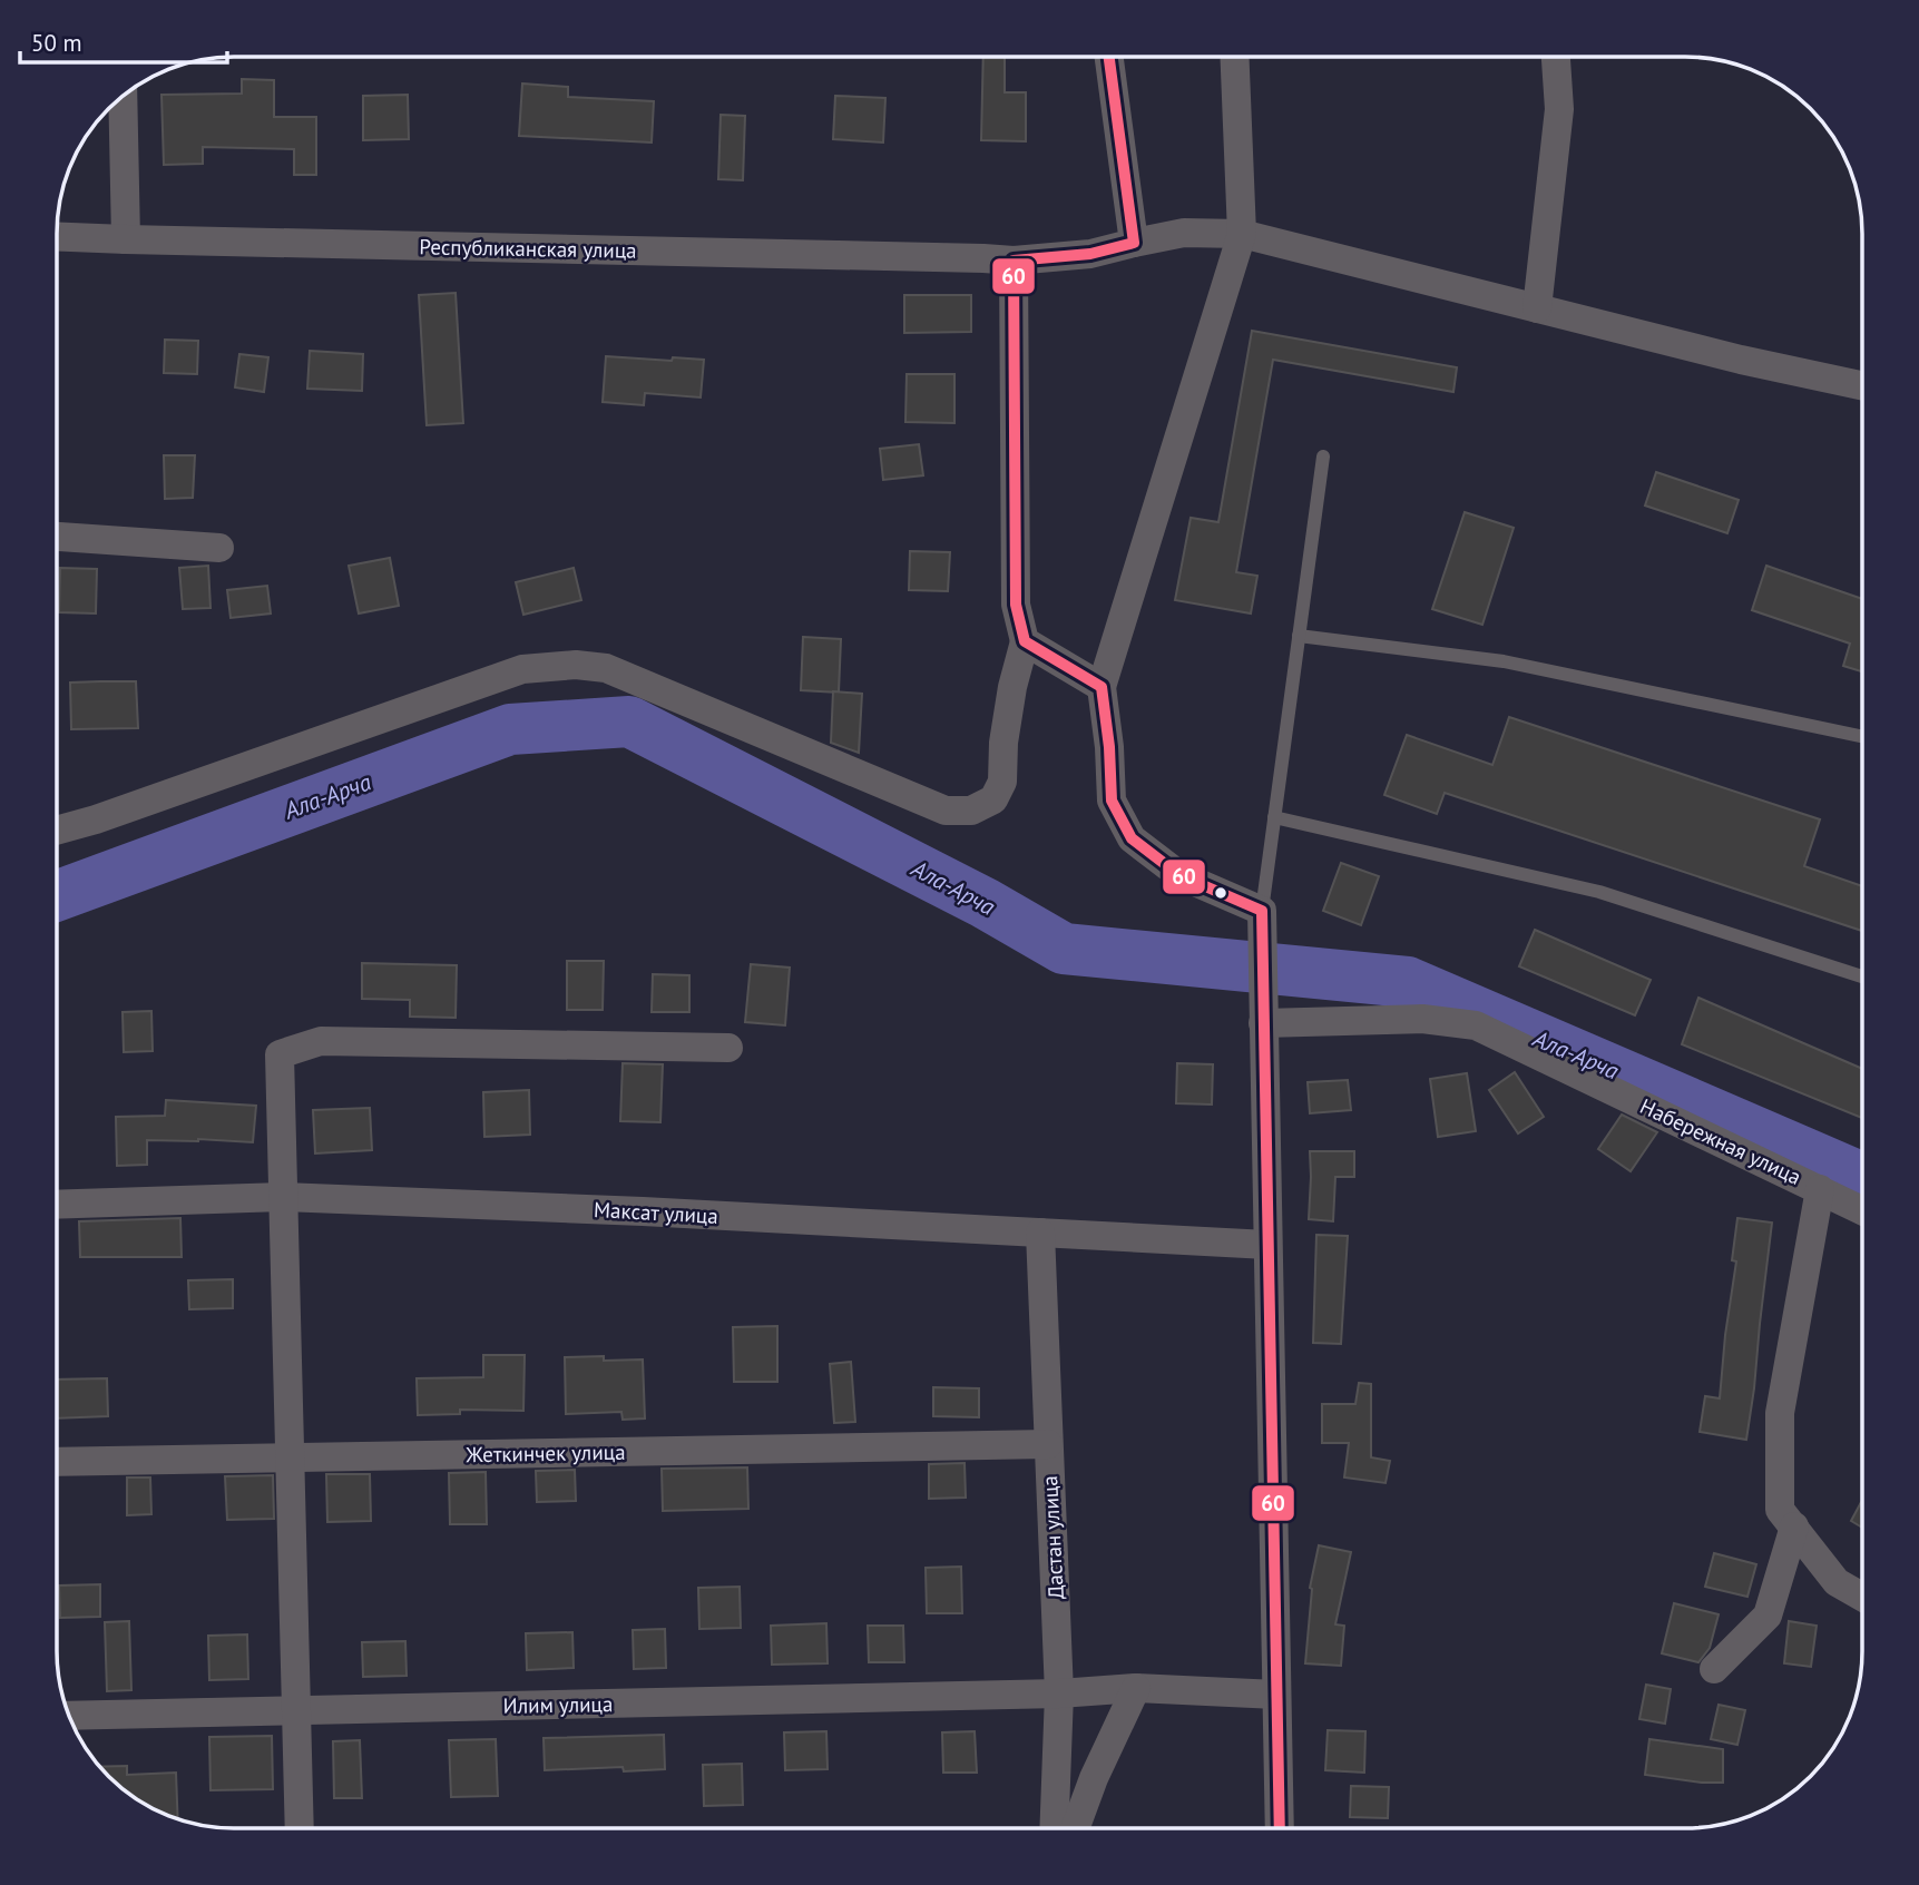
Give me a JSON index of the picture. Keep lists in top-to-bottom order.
{
  "streets": {
    "street": [
      "Республиканская улица",
      "Набережная улица",
      "Максат улица",
      "Жеткинчек улица",
      "Дастан улица",
      "Илим улица"
    ]
  },
  "crossings": [
    ["Максат улица", "Дастан улица"],
    ["Жеткинчек улица", "Дастан улица"],
    ["Дастан улица", "Илим улица"]
  ],
  "water": ["Ала-Арча"],
  "lines": ["transit line 60"],
  "scale_bar": "50 m"
}
